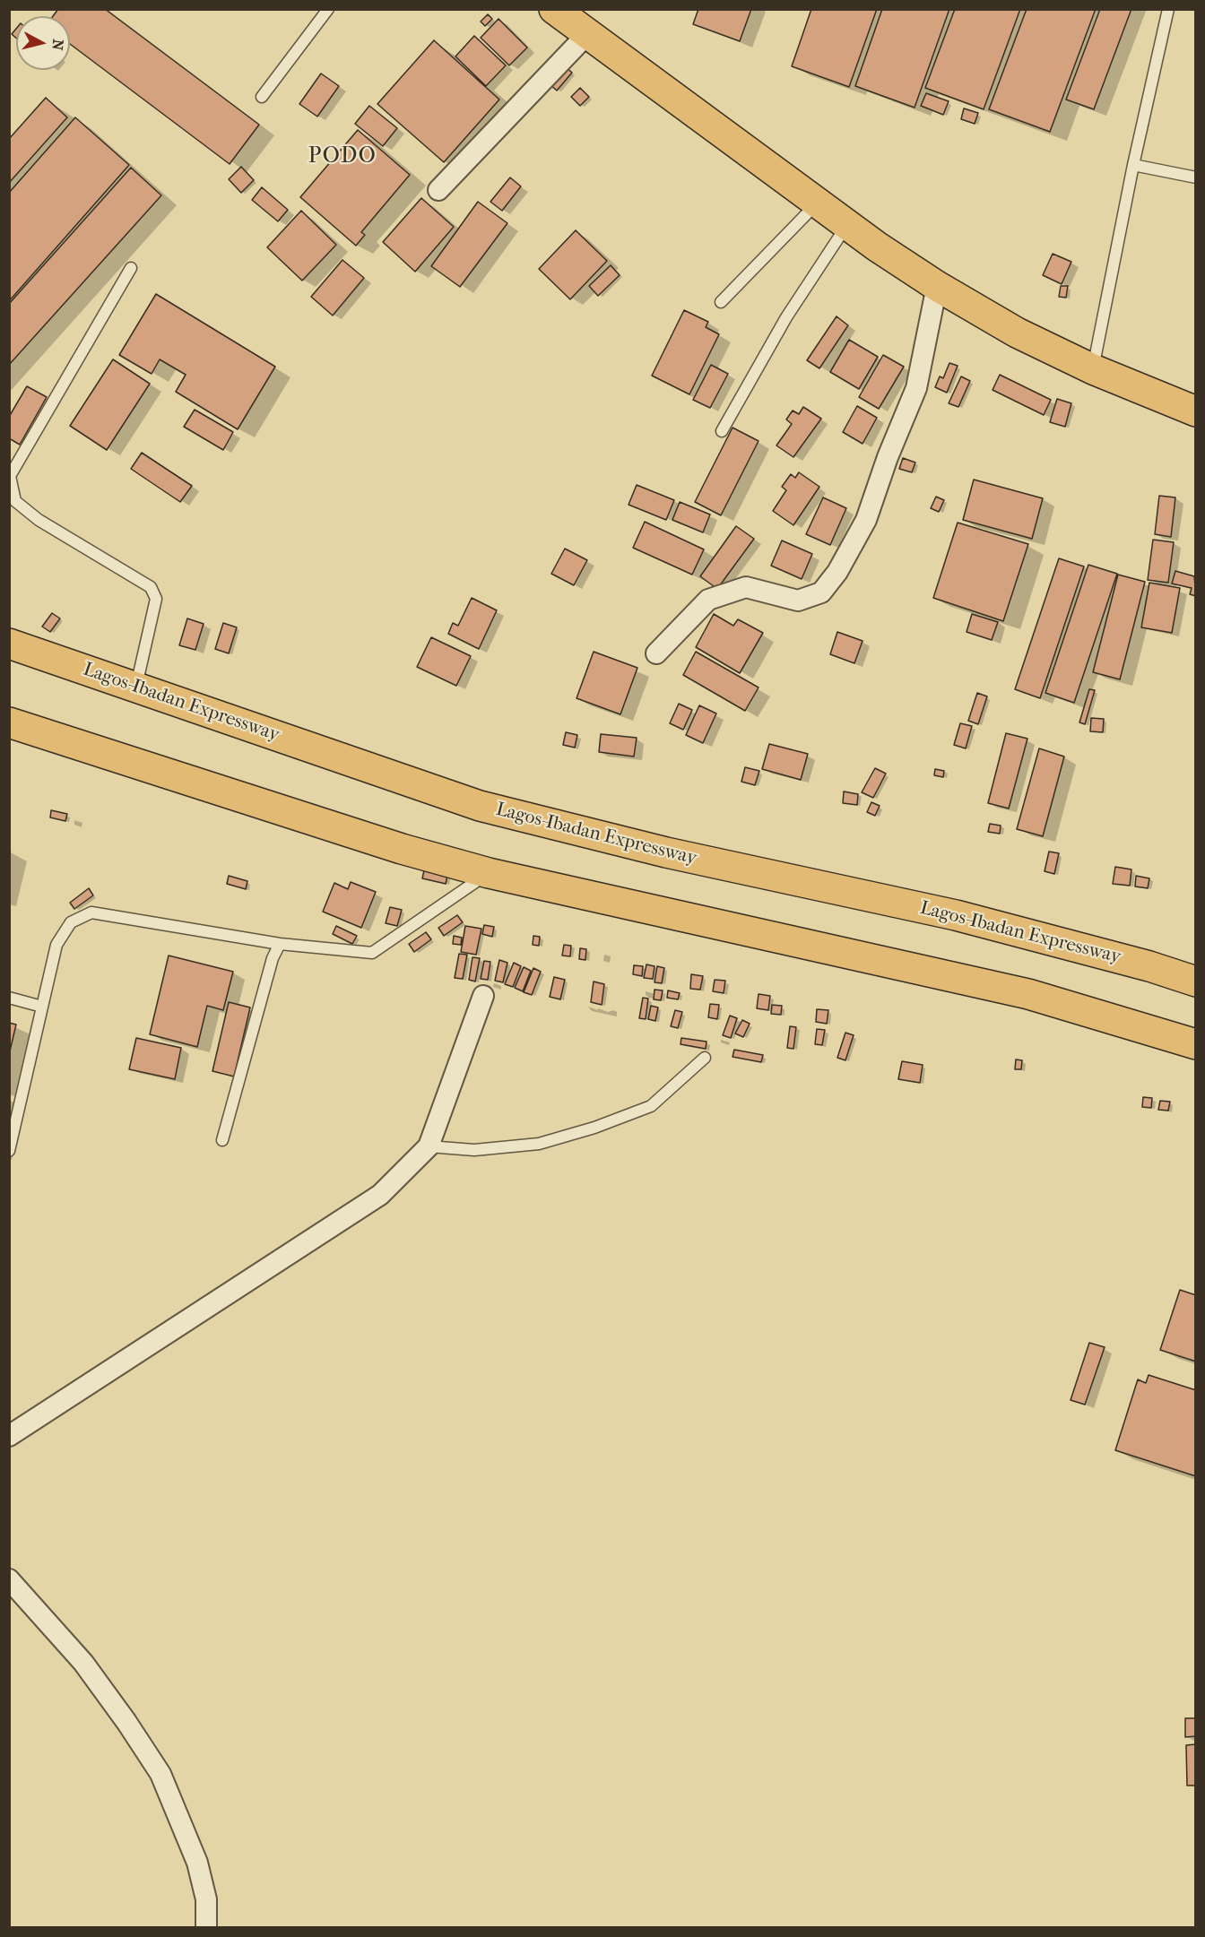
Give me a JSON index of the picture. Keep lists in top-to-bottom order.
{
  "streets": {
    "highway": ["Lagos-Ibadan Expressway"]
  },
  "districts": ["PODO"],
  "north": "right"
}
